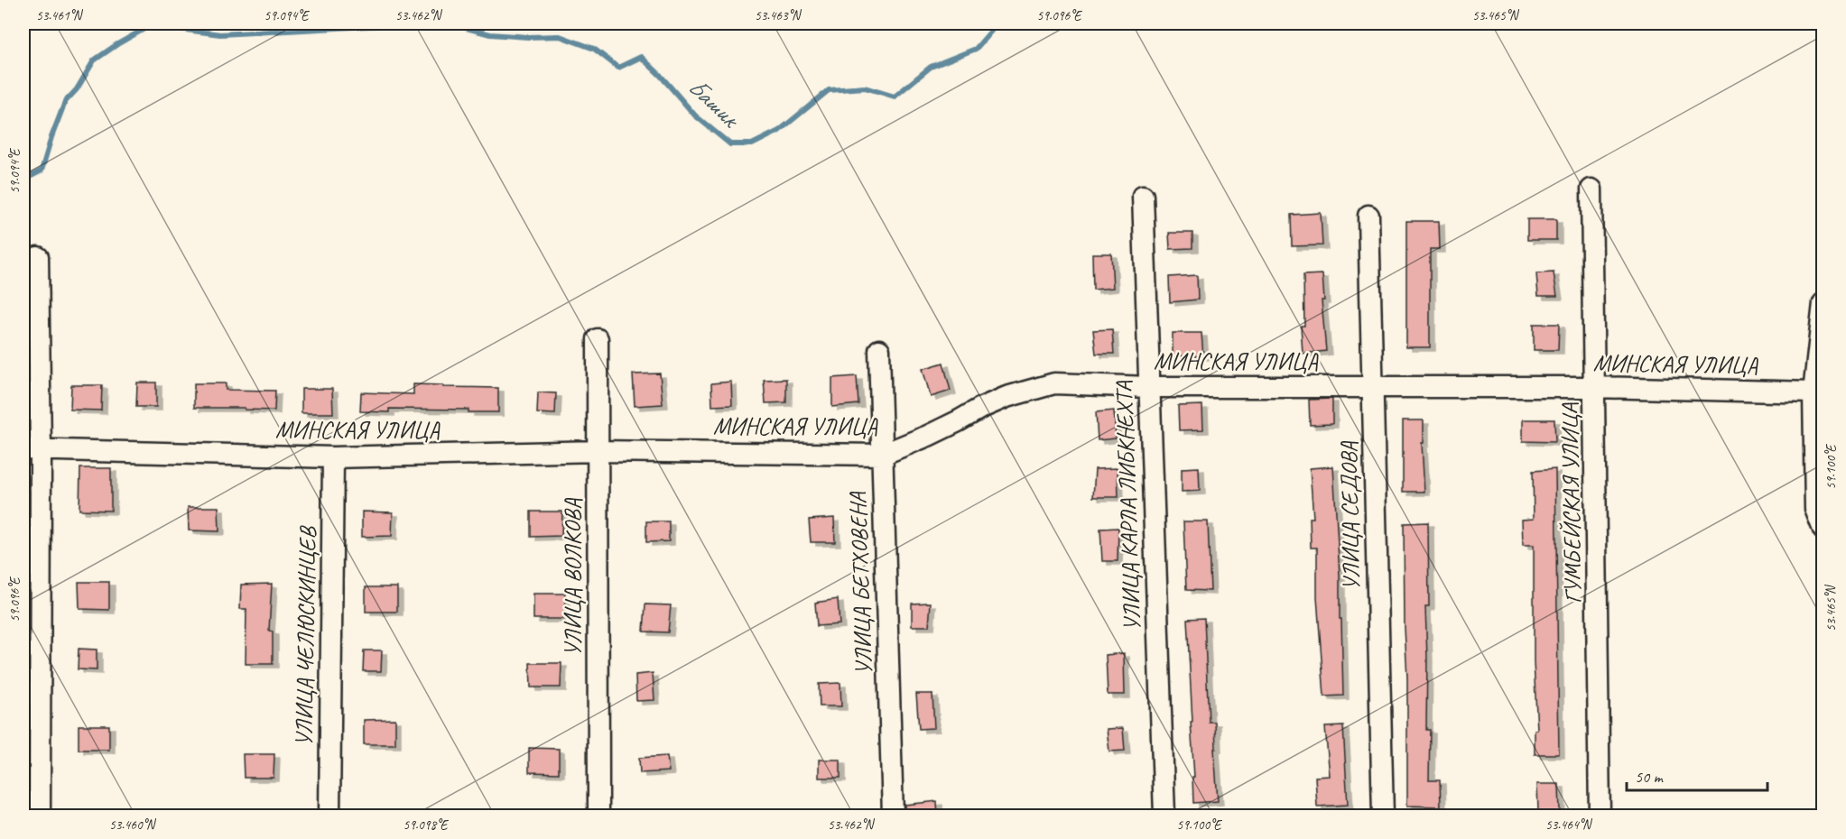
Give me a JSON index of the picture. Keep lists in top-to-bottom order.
{
  "streets": {
    "street": [
      "МИНСКАЯ УЛИЦА",
      "ГУМБЕЙСКАЯ УЛИЦА",
      "УЛИЦА КАРЛА ЛИБКНЕХТА",
      "УЛИЦА СЕДОВА",
      "УЛИЦА ВОЛКОВА",
      "УЛИЦА БЕТХОВЕНА",
      "УЛИЦА ЧЕЛЮСКИНЦЕВ"
    ]
  },
  "crossings": [
    ["МИНСКАЯ УЛИЦА", "ГУМБЕЙСКАЯ УЛИЦА"],
    ["МИНСКАЯ УЛИЦА", "УЛИЦА КАРЛА ЛИБКНЕХТА"],
    ["МИНСКАЯ УЛИЦА", "УЛИЦА СЕДОВА"],
    ["МИНСКАЯ УЛИЦА", "УЛИЦА ВОЛКОВА"],
    ["МИНСКАЯ УЛИЦА", "УЛИЦА БЕТХОВЕНА"],
    ["МИНСКАЯ УЛИЦА", "УЛИЦА ЧЕЛЮСКИНЦЕВ"]
  ],
  "water": ["Башик"],
  "scale_bar": "50 m",
  "coordinates": [
    "53.461°N",
    "59.094°E",
    "53.462°N",
    "53.463°N",
    "59.096°E",
    "53.465°N",
    "59.100°E",
    "53.460°N",
    "59.098°E",
    "53.464°N"
  ]
}
